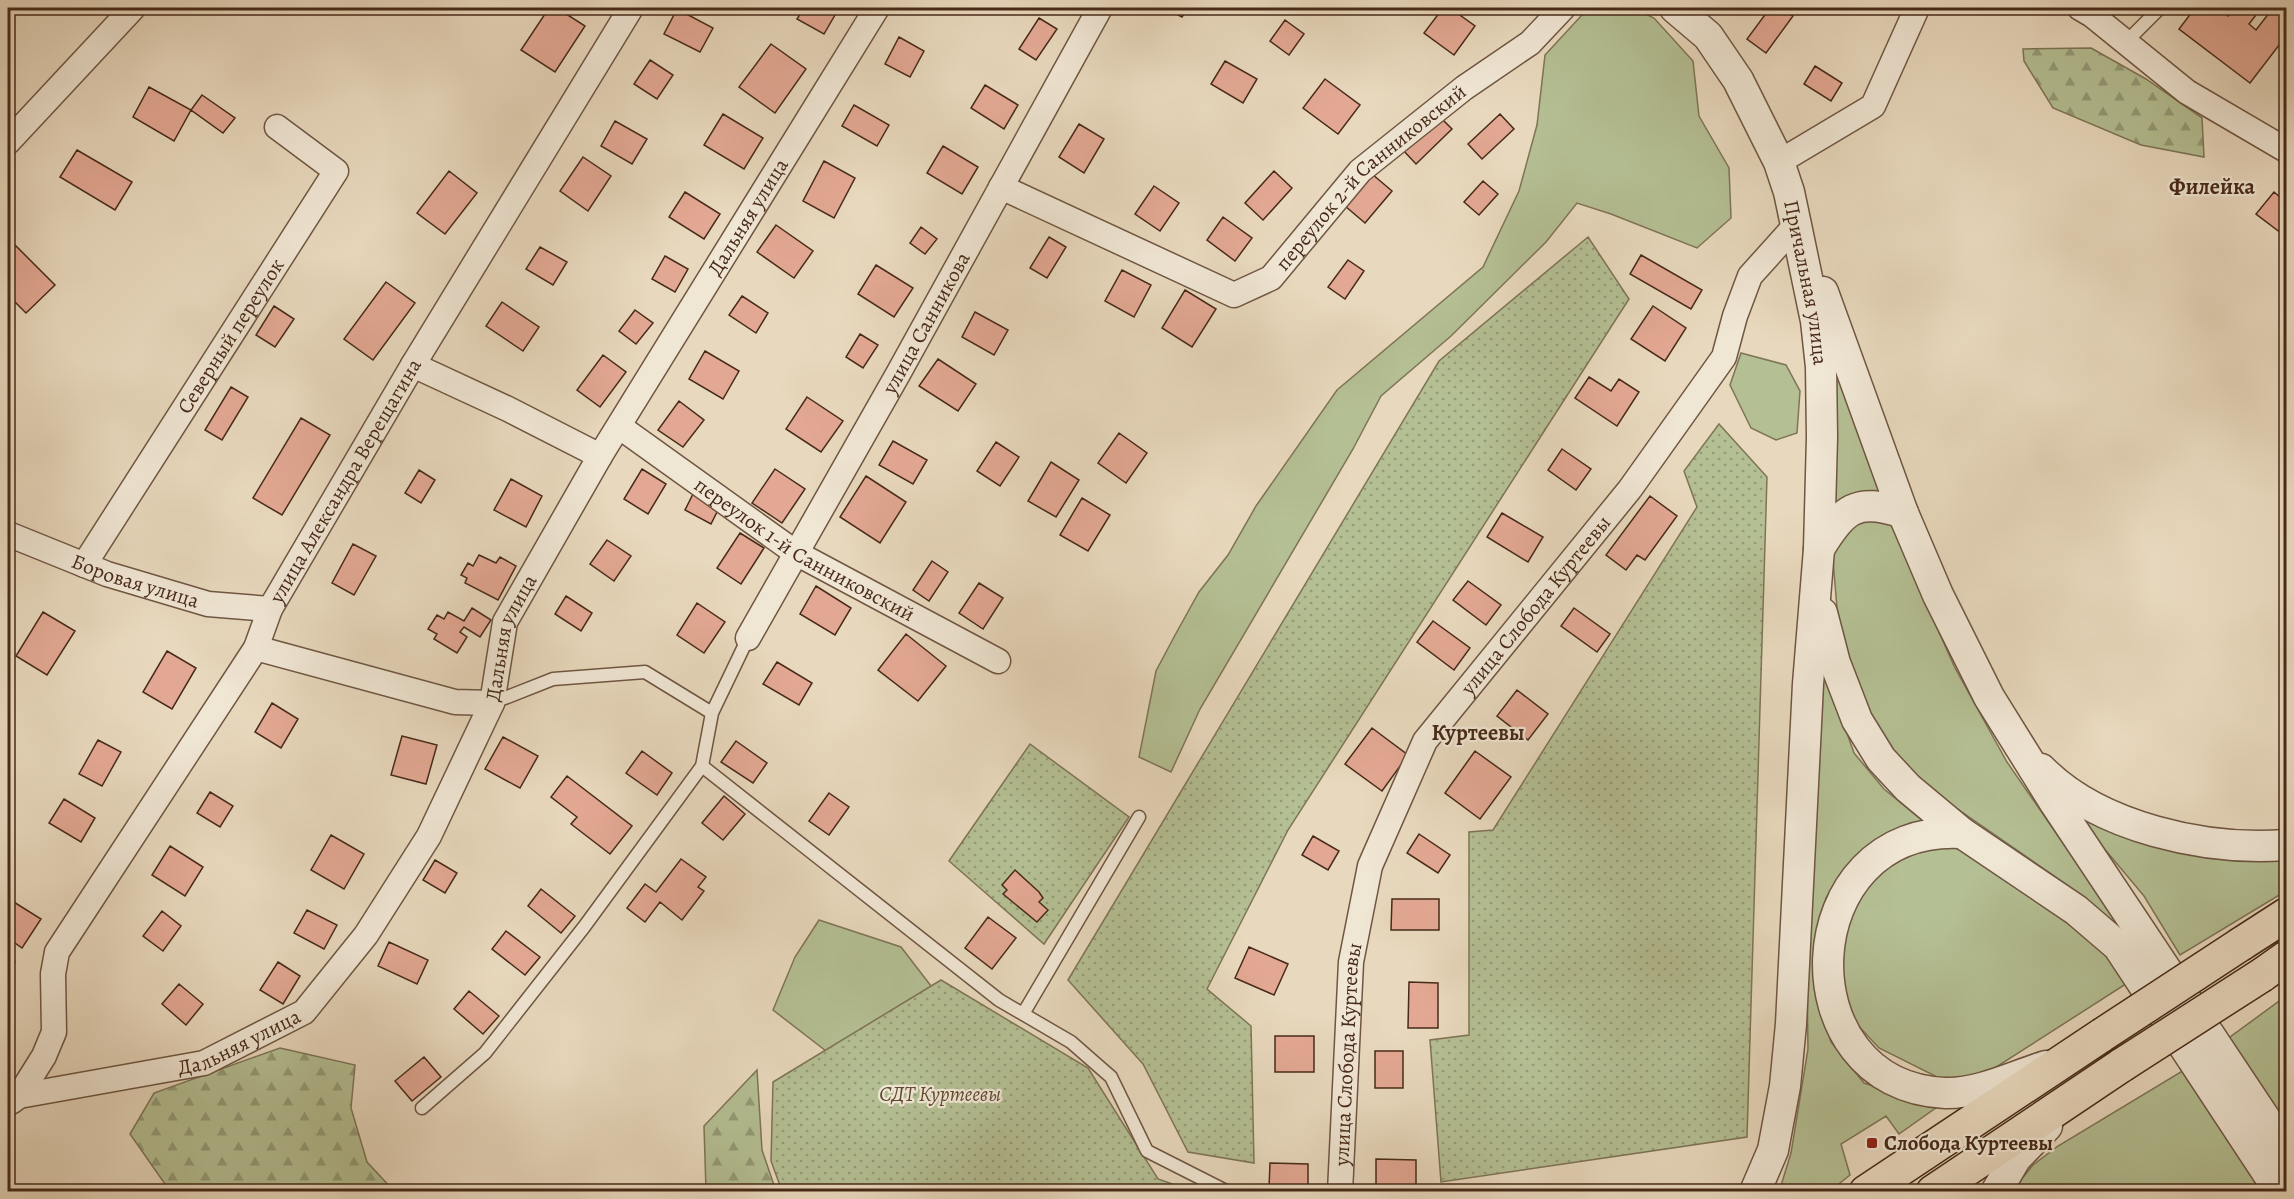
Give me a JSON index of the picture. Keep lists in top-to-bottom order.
{
  "streets": {
    "street": [
      "переулок 2-й Санниковский",
      "Дальняя улица",
      "Причальная улица",
      "улица Санникова",
      "Северный переулок",
      "улица Александра Верещагина",
      "переулок 1-й Санниковский",
      "Боровая улица",
      "улица Слобода Куртеевы"
    ]
  },
  "crossings": [
    ["переулок 2-й Санниковский", "улица Санникова"],
    ["Дальняя улица", "улица Александра Верещагина"],
    ["Дальняя улица", "переулок 1-й Санниковский"],
    ["Причальная улица", "улица Слобода Куртеевы"],
    ["улица Санникова", "переулок 1-й Санниковский"],
    ["Северный переулок", "Боровая улица"],
    ["улица Александра Верещагина", "Боровая улица"]
  ],
  "districts": ["Филейка", "Куртеевы"],
  "parks": ["СДТ Куртеевы"],
  "places": {
    "transit": ["Слобода Куртеевы"]
  }
}
